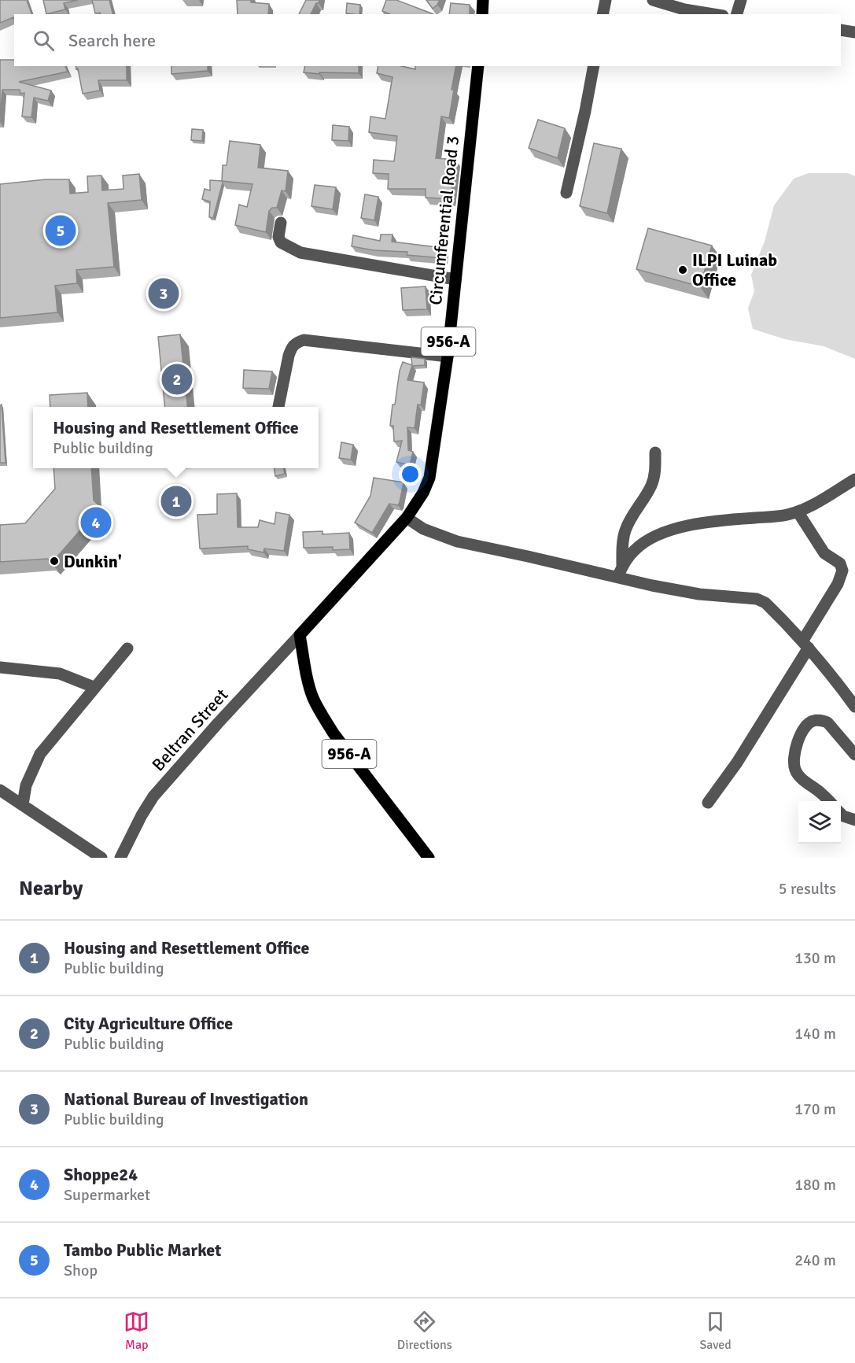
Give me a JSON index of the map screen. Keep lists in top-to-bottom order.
{
  "streets": {
    "main road": ["Circumferential Road 3", "956-A"],
    "street": ["Beltran Street"]
  },
  "crossings": [
    ["Circumferential Road 3", "956-A"],
    ["Circumferential Road 3", "Beltran Street"],
    ["956-A", "Beltran Street"]
  ],
  "places": ["ILPI Luinab Office", "Dunkin'"],
  "page": {
    "search": "Search here",
    "pins": [
      "5",
      "3",
      "2",
      "1",
      "4"
    ],
    "popup": ["Housing and Resettlement Office", "Public building"],
    "heading": ["Nearby", "5 results"],
    "list": [
      {
        "mark": "1",
        "name": "Housing and Resettlement Office",
        "note": "Public building",
        "value": "130 m"
      },
      {
        "mark": "2",
        "name": "City Agriculture Office",
        "note": "Public building",
        "value": "140 m"
      },
      {
        "mark": "3",
        "name": "National Bureau of Investigation",
        "note": "Public building",
        "value": "170 m"
      },
      {
        "mark": "4",
        "name": "Shoppe24",
        "note": "Supermarket",
        "value": "180 m"
      },
      {
        "mark": "5",
        "name": "Tambo Public Market",
        "note": "Shop",
        "value": "240 m"
      }
    ],
    "nav": ["Map", "Directions", "Saved"]
  }
}
